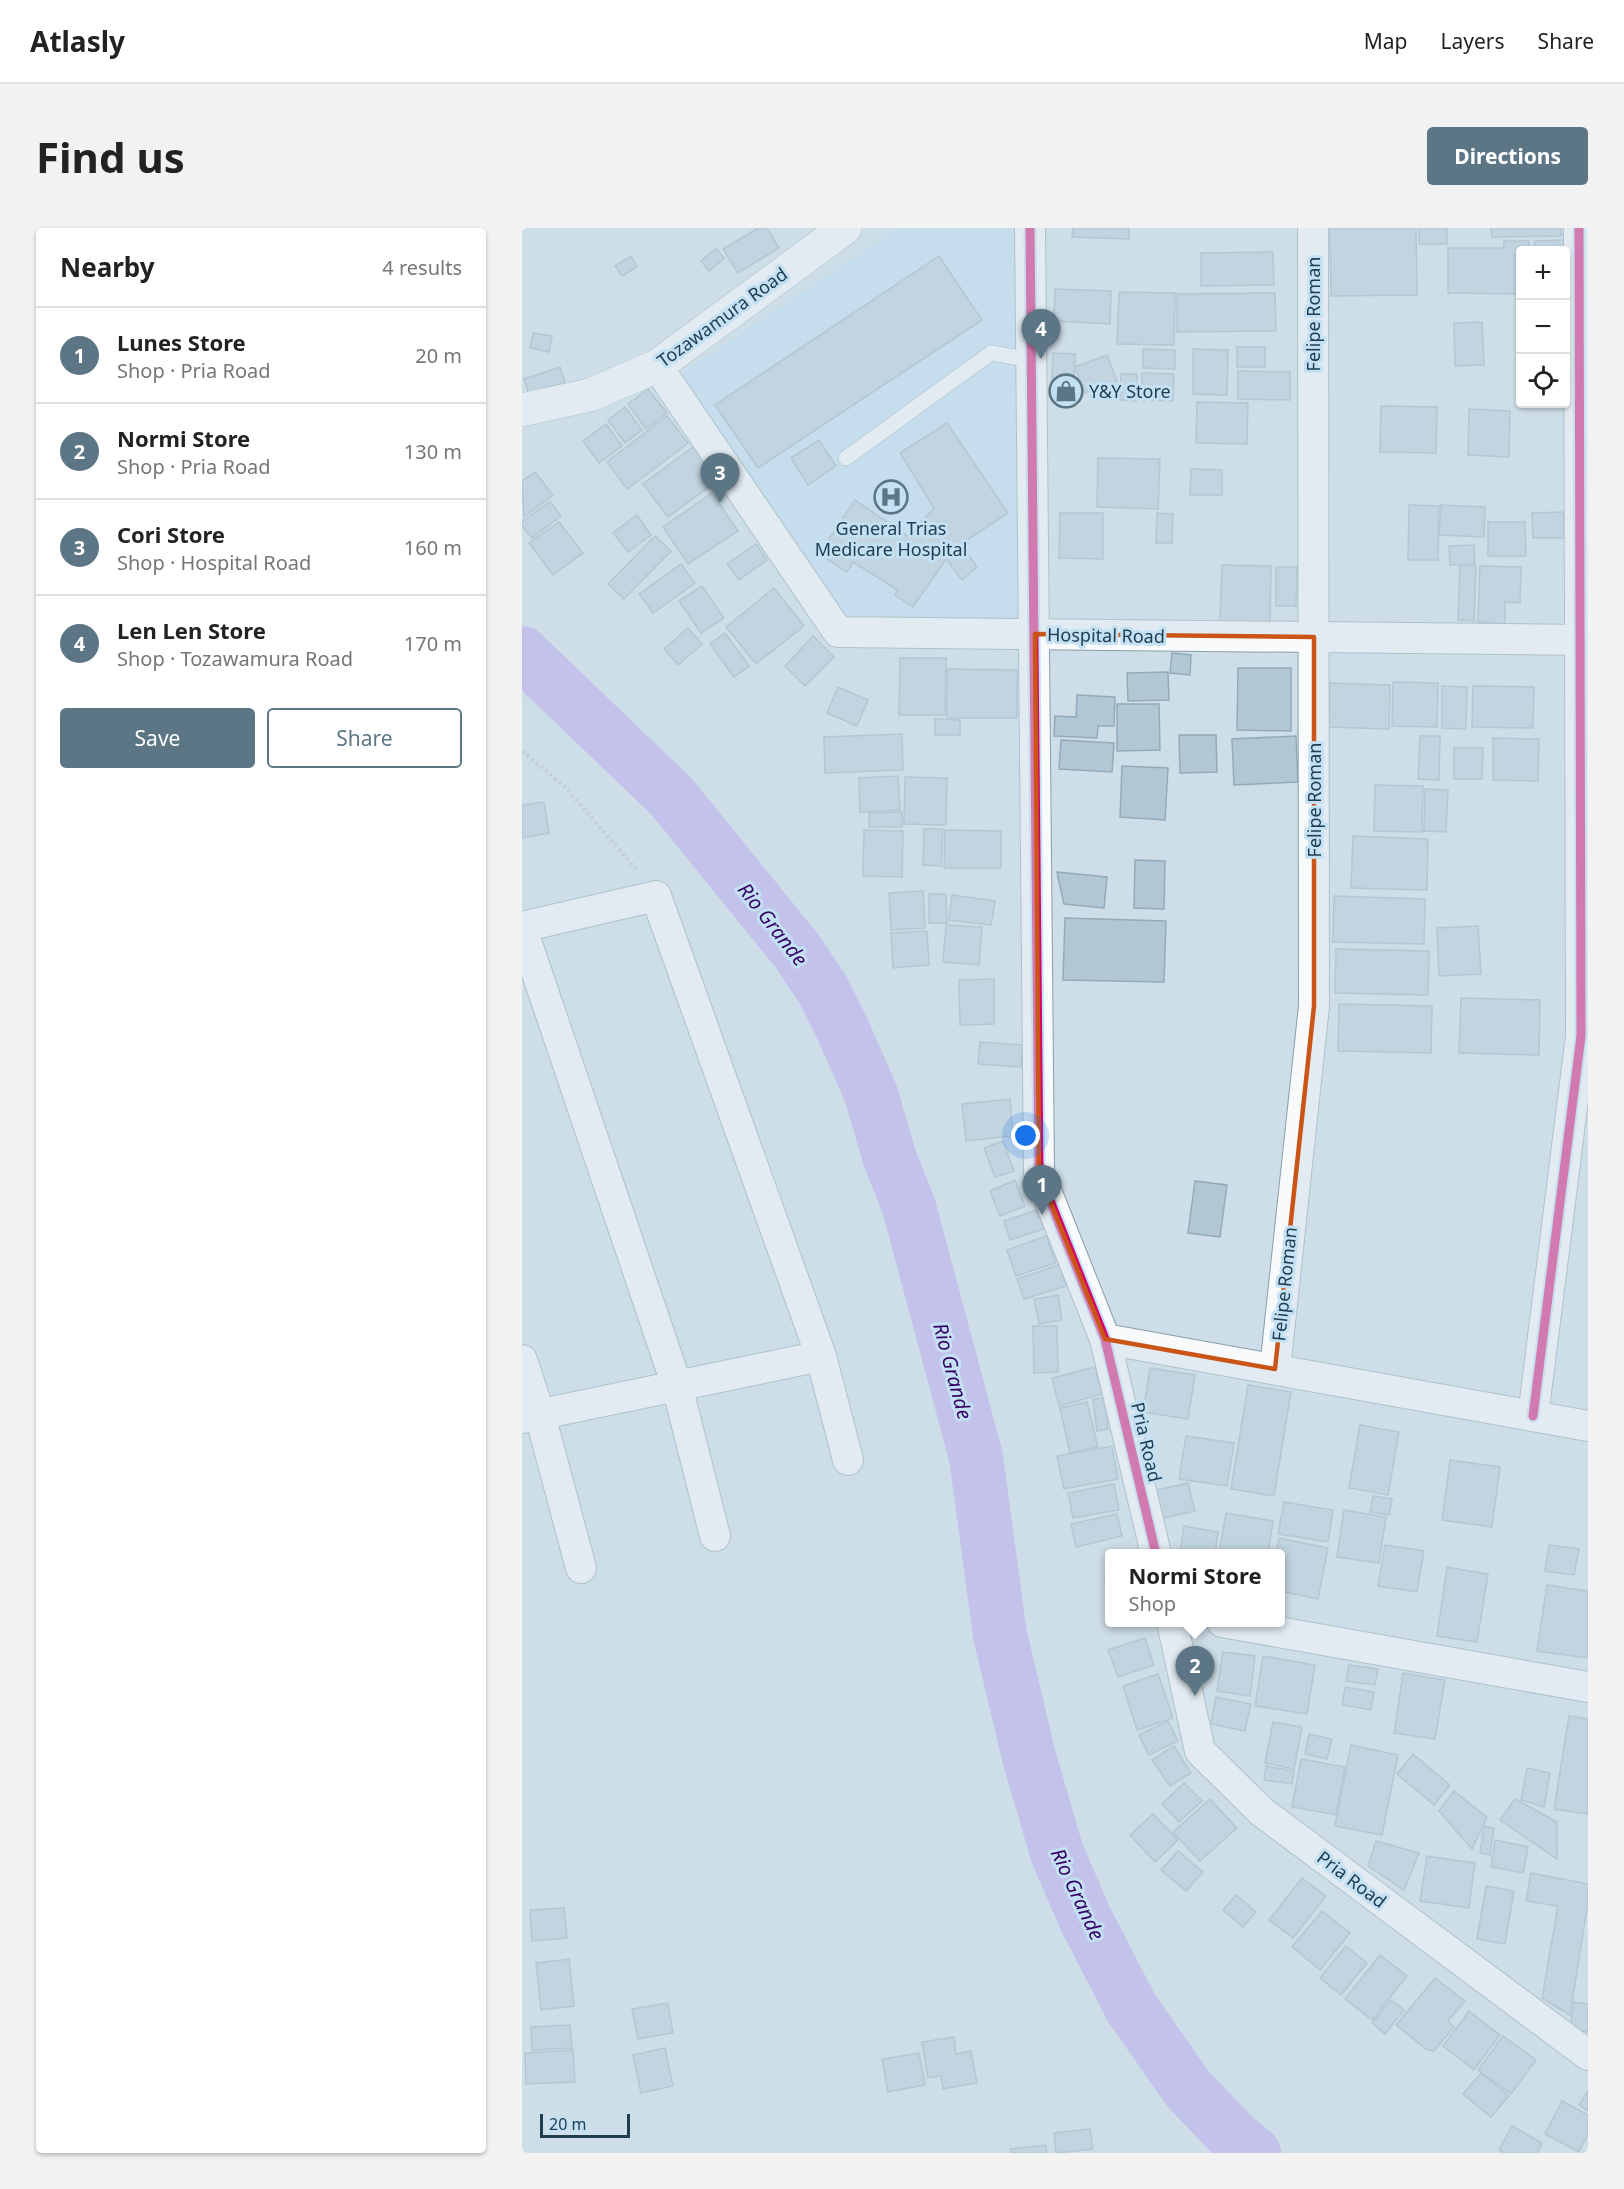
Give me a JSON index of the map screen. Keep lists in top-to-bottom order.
{
  "streets": {
    "street": [
      "Felipe Roman",
      "Tozawamura Road",
      "Hospital Road",
      "Pria Road"
    ]
  },
  "crossings": [
    ["Felipe Roman", "Hospital Road"],
    ["Tozawamura Road", "Hospital Road"],
    ["Hospital Road", "Pria Road"]
  ],
  "water": ["Rio Grande"],
  "places": {
    "shop": ["Y&Y Store"],
    "hospital": ["General Trias Medicare Hospital"]
  },
  "scale_bar": "20 m",
  "page": {
    "header": "Atlasly",
    "nav": ["Map", "Layers", "Share"],
    "buttons": [
      "Directions",
      ["Save", "Share"]
    ],
    "title": "Find us",
    "heading": ["Nearby", "4 results"],
    "map_buttons": ["+", "−"],
    "list": [
      {
        "mark": "1",
        "name": "Lunes Store",
        "note": "Shop · Pria Road",
        "value": "20 m"
      },
      {
        "mark": "2",
        "name": "Normi Store",
        "note": "Shop · Pria Road",
        "value": "130 m"
      },
      {
        "mark": "3",
        "name": "Cori Store",
        "note": "Shop · Hospital Road",
        "value": "160 m"
      },
      {
        "mark": "4",
        "name": "Len Len Store",
        "note": "Shop · Tozawamura Road",
        "value": "170 m"
      }
    ],
    "pins": [
      "4",
      "3",
      "1",
      "2"
    ],
    "popup": ["Normi Store", "Shop"],
    "scale": "20 m"
  }
}
